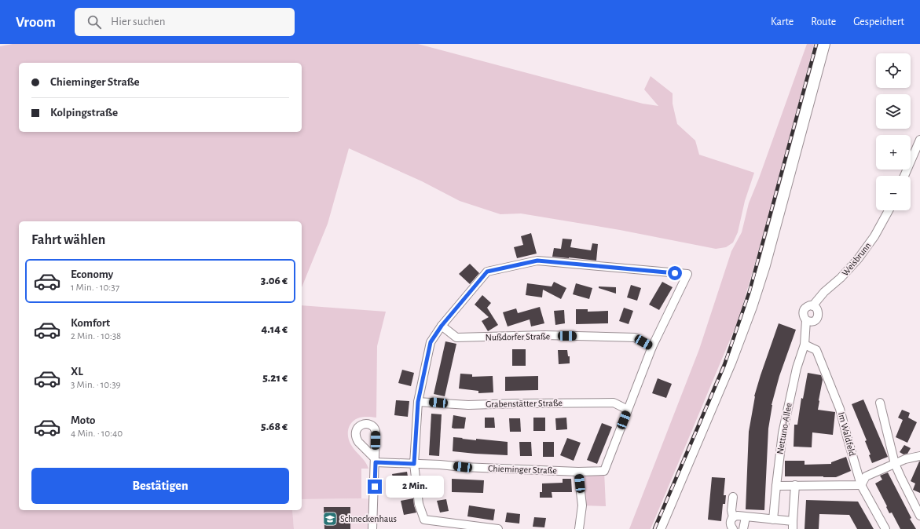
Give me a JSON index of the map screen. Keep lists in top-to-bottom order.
{
  "streets": {
    "street": [
      "Weisbrunn",
      "Nußdorfer Straße",
      "Grabenstätter Straße",
      "Nettuno-Allee",
      "Im Waldfeld",
      "Chieminger Straße"
    ]
  },
  "crossings": [
    ["Weisbrunn", "Nettuno-Allee"],
    ["Nußdorfer Straße", "Chieminger Straße"],
    ["Grabenstätter Straße", "Chieminger Straße"],
    ["Nettuno-Allee", "Im Waldfeld"]
  ],
  "places": {
    "school or university": ["Schneckenhaus"]
  },
  "page": {
    "header": "Vroom",
    "search": "Hier suchen",
    "nav": ["Karte", "Route", "Gespeichert"],
    "map_buttons": ["+", "−"],
    "banner": ["Chieminger Straße", "Kolpingstraße"],
    "heading": "Fahrt wählen",
    "list": [
      {
        "name": "Economy",
        "note": "1 Min. · 10:37",
        "value": "3.06 €"
      },
      {
        "name": "Komfort",
        "note": "2 Min. · 10:38",
        "value": "4.14 €"
      },
      {
        "name": "XL",
        "note": "3 Min. · 10:39",
        "value": "5.21 €"
      },
      {
        "name": "Moto",
        "note": "4 Min. · 10:40",
        "value": "5.68 €"
      }
    ],
    "buttons": "Bestätigen",
    "bubble": "2 Min."
  }
}
